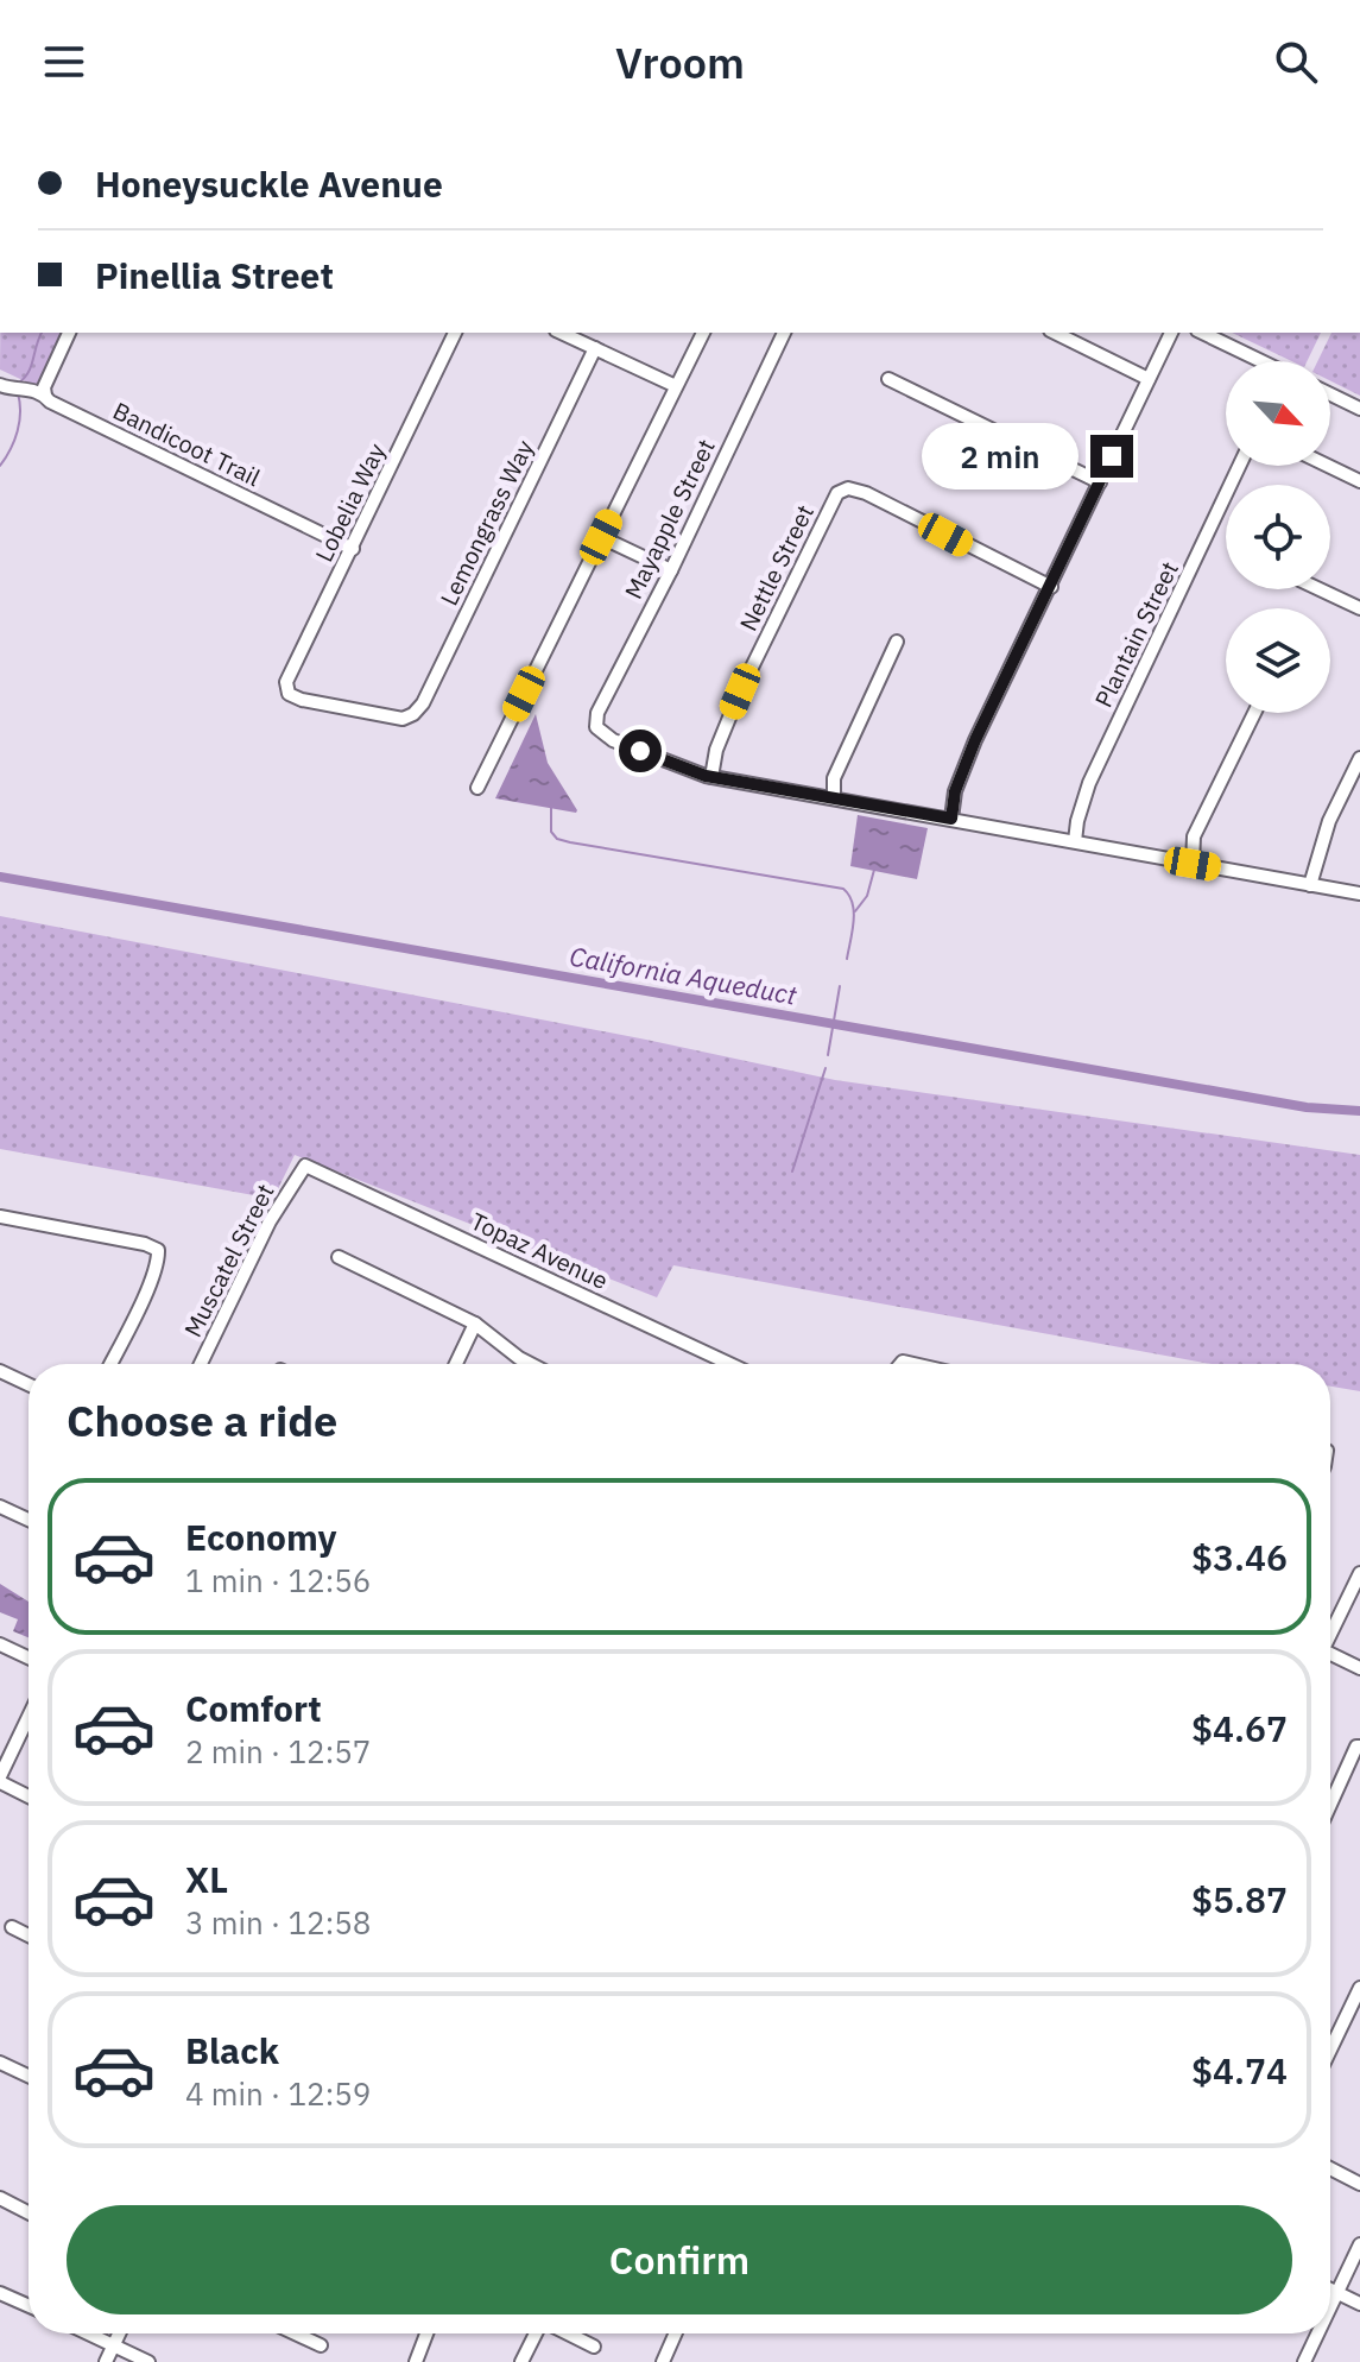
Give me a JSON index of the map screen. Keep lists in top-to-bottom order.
{
  "streets": {
    "street": [
      "Bandicoot Trail",
      "Lobelia Way",
      "Mayapple Street",
      "Lemongrass Way",
      "Nettle Street",
      "Plantain Street",
      "Topaz Avenue",
      "Muscatel Street"
    ]
  },
  "crossings": [
    ["Bandicoot Trail", "Lobelia Way"],
    ["Lobelia Way", "Lemongrass Way"],
    ["Mayapple Street", "Nettle Street"],
    ["Topaz Avenue", "Muscatel Street"]
  ],
  "water": ["California Aqueduct"],
  "north": "bottom right",
  "page": {
    "header": "Vroom",
    "banner": ["Honeysuckle Avenue", "Pinellia Street"],
    "bubble": "2 min",
    "heading": "Choose a ride",
    "list": [
      {
        "name": "Economy",
        "note": "1 min · 12:56",
        "value": "$3.46"
      },
      {
        "name": "Comfort",
        "note": "2 min · 12:57",
        "value": "$4.67"
      },
      {
        "name": "XL",
        "note": "3 min · 12:58",
        "value": "$5.87"
      },
      {
        "name": "Black",
        "note": "4 min · 12:59",
        "value": "$4.74"
      }
    ],
    "buttons": "Confirm"
  }
}
